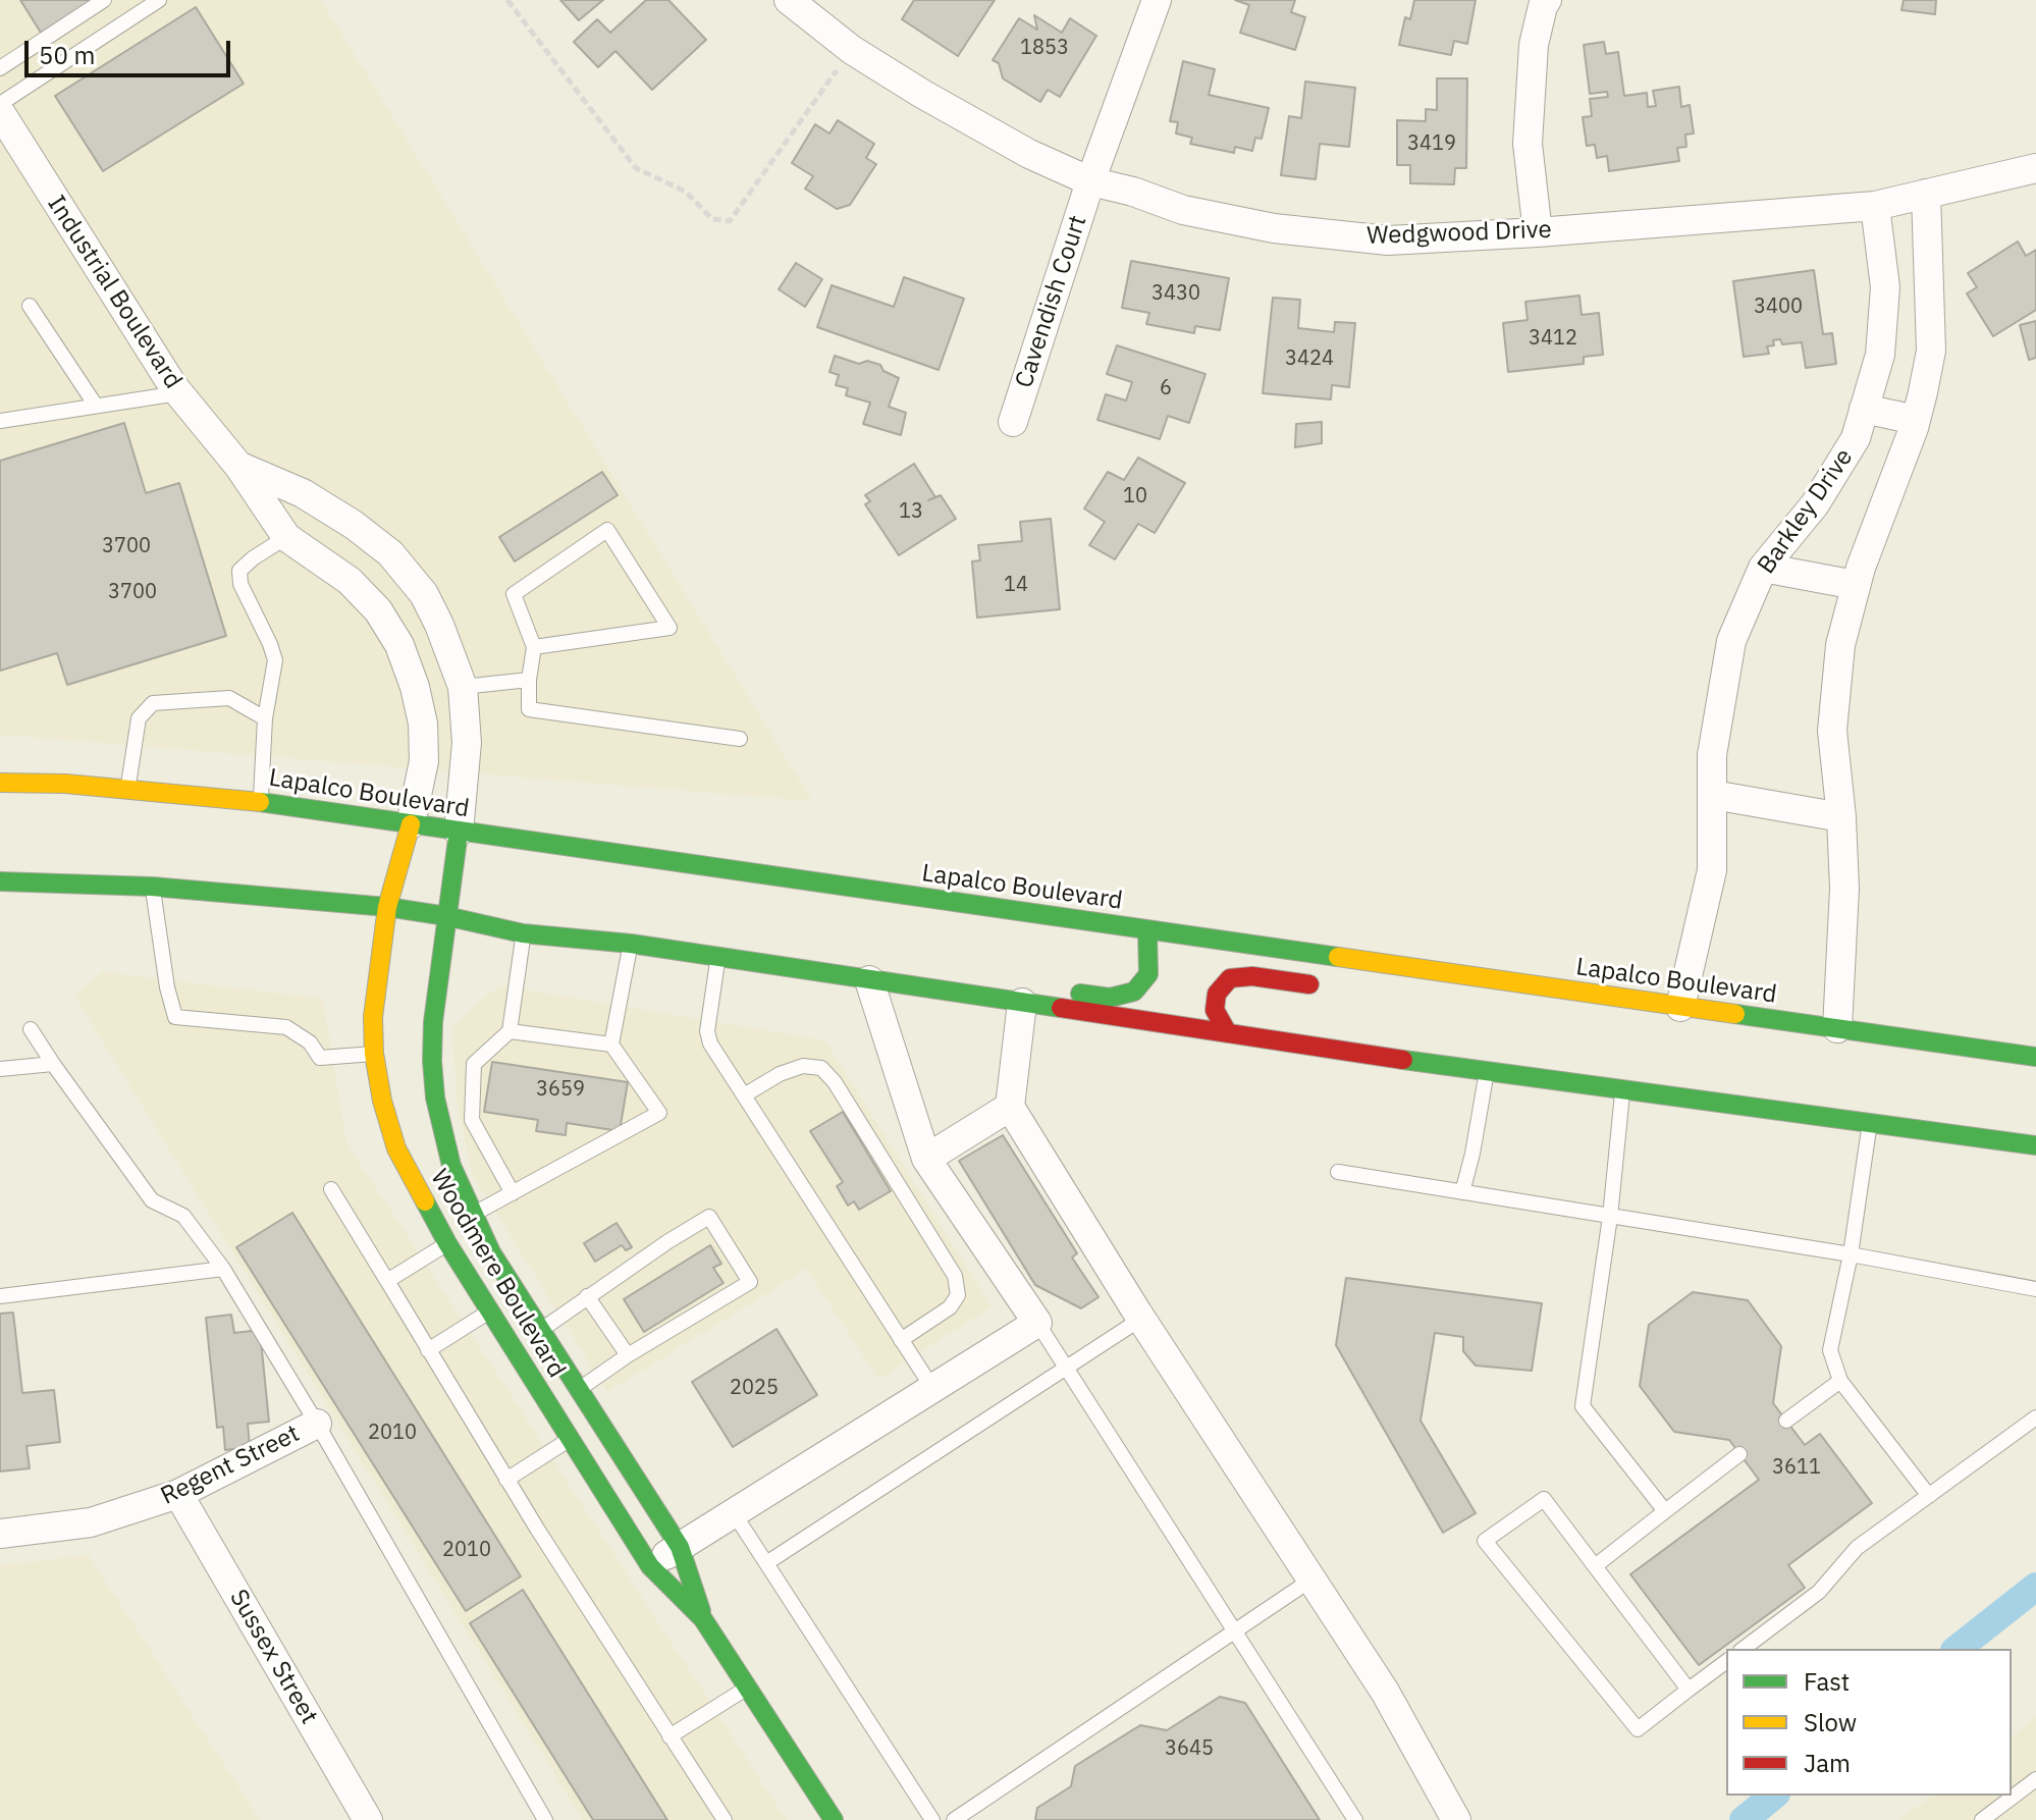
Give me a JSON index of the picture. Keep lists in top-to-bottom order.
{
  "streets": {
    "main road": ["Industrial Boulevard", "Lapalco Boulevard", "Woodmere Boulevard"],
    "street": [
      "Wedgwood Drive",
      "Cavendish Court",
      "Barkley Drive",
      "Regent Street",
      "Sussex Street"
    ]
  },
  "crossings": [
    ["Wedgwood Drive", "Cavendish Court"],
    ["Wedgwood Drive", "Barkley Drive"],
    ["Industrial Boulevard", "Lapalco Boulevard"],
    ["Industrial Boulevard", "Woodmere Boulevard"],
    ["Barkley Drive", "Lapalco Boulevard"],
    ["Regent Street", "Sussex Street"]
  ],
  "house_numbers": [
    "1853",
    "3419",
    "3430",
    "3400",
    "3412",
    "3424",
    "6",
    "10",
    "13",
    "3700",
    "14",
    "3700",
    "3659",
    "2025",
    "2010",
    "3611",
    "2010",
    "3645"
  ],
  "legend": ["Fast", "Slow", "Jam"],
  "scale_bar": "50 m"
}
